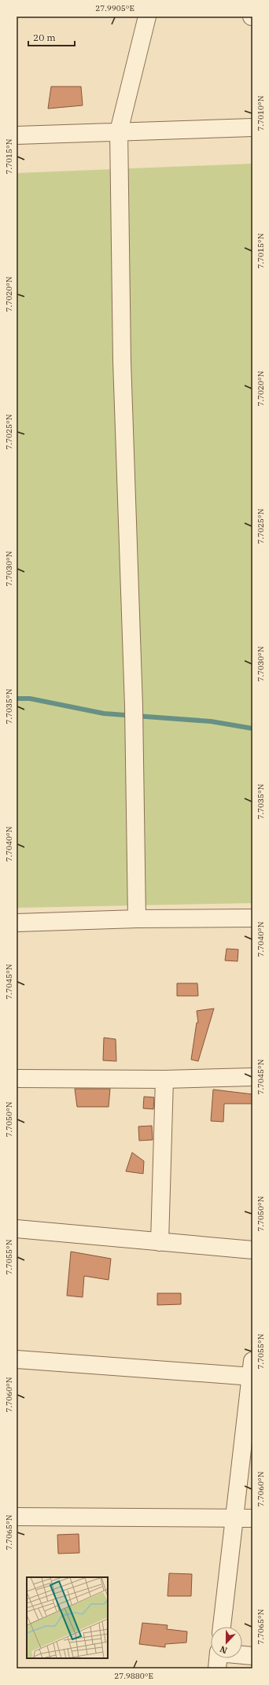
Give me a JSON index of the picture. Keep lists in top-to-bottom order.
{
  "scale_bar": "20 m",
  "north": "bottom",
  "coordinates": [
    "27.9905°E",
    "7.7010°N",
    "7.7015°N",
    "7.7020°N",
    "7.7025°N",
    "7.7030°N",
    "7.7035°N",
    "7.7040°N",
    "7.7045°N",
    "7.7050°N",
    "7.7055°N",
    "7.7060°N",
    "7.7065°N",
    "27.9880°E"
  ]
}
